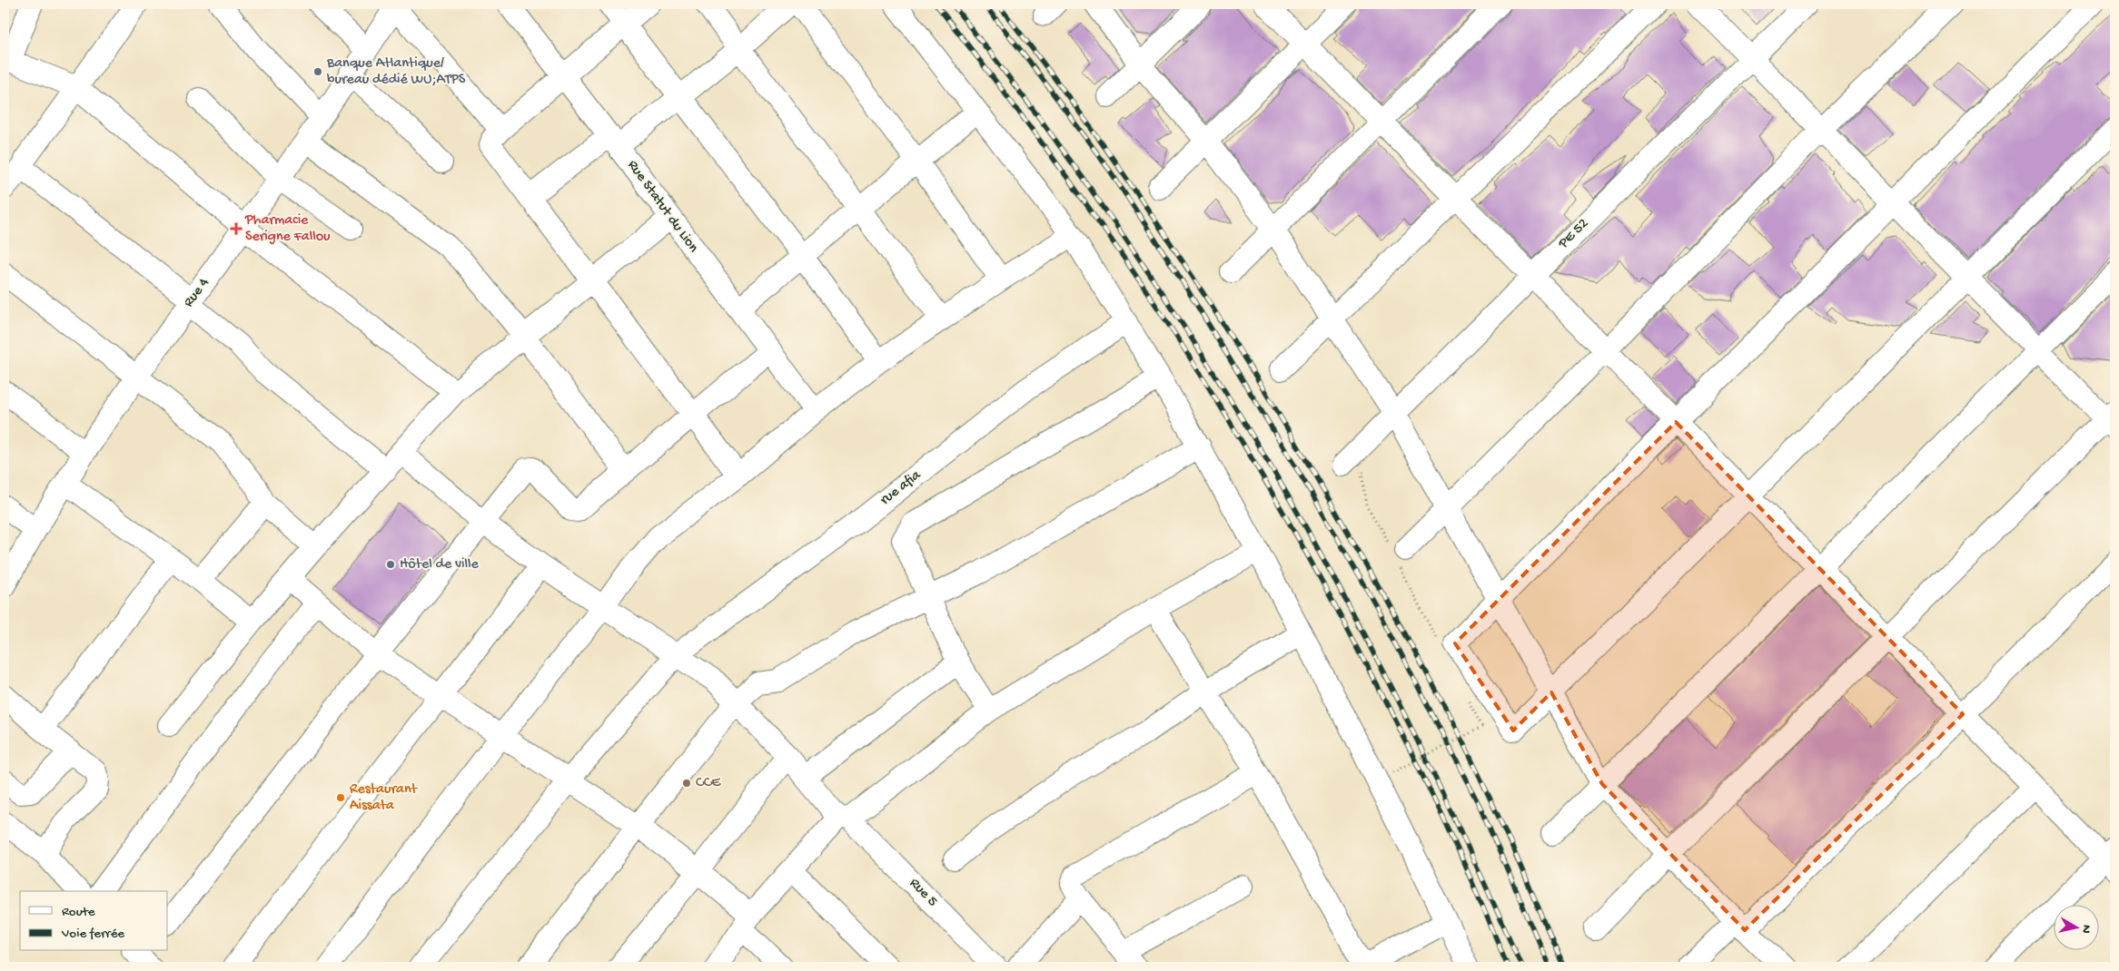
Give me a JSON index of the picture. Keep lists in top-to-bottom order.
{
  "streets": {
    "street": [
      "Rue Statut du Lion",
      "PE 52",
      "Rue 4",
      "rue afia",
      "Rue 5"
    ]
  },
  "crossings": [
    ["rue afia", "Rue 5"]
  ],
  "places": {
    "other": [
      "Banque Atlantique/ bureau dédié WU;ATPS",
      "Hôtel de ville",
      "CCE",
      "Restaurant Aissata"
    ],
    "health": ["Pharmacie Serigne Fallou"]
  },
  "legend": ["Route", "Voie ferrée"],
  "north": "right"
}
